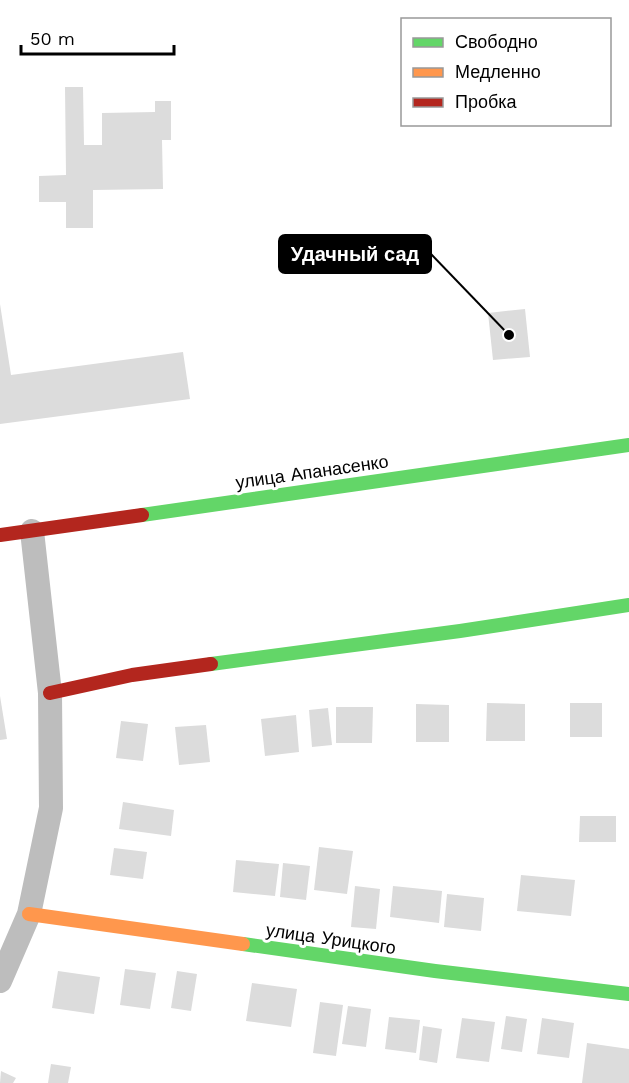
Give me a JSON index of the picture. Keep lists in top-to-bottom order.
{
  "streets": {
    "street": ["улица Апанасенко", "улица Урицкого"]
  },
  "places": ["Удачный сад"],
  "legend": ["Свободно", "Медленно", "Пробка"],
  "scale_bar": "50 m"
}
